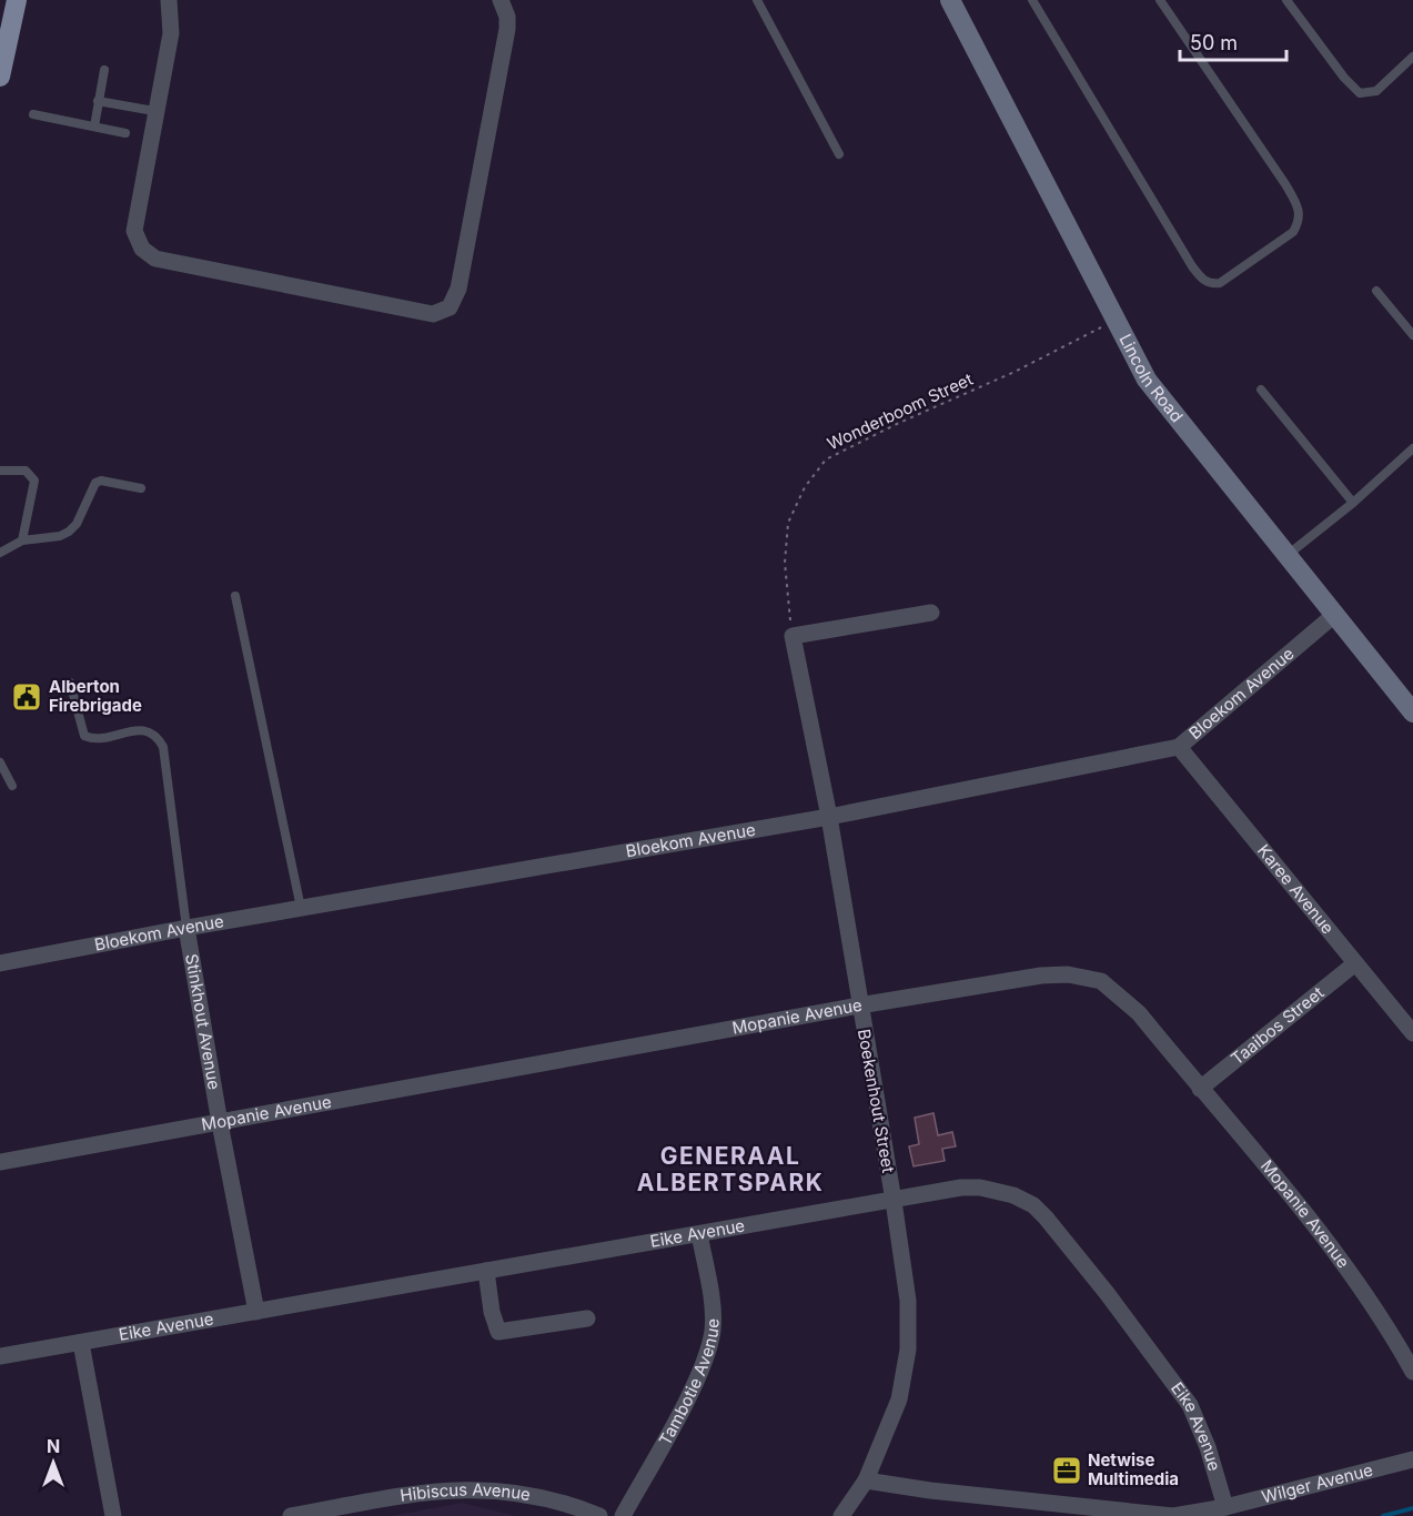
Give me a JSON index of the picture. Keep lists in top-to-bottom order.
{
  "streets": {
    "street": [
      "Lincoln Road",
      "Bloekom Avenue",
      "Karee Avenue",
      "Mopanie Avenue",
      "Stinkhout Avenue",
      "Taaibos Street",
      "Boekenhout Street",
      "Eike Avenue",
      "Tambotie Avenue",
      "Wilger Avenue",
      "Hibiscus Avenue"
    ],
    "path": ["Wonderboom Street"]
  },
  "crossings": [
    ["Lincoln Road", "Wonderboom Street"],
    ["Lincoln Road", "Bloekom Avenue"],
    ["Wonderboom Street", "Boekenhout Street"],
    ["Bloekom Avenue", "Karee Avenue"],
    ["Bloekom Avenue", "Stinkhout Avenue"],
    ["Bloekom Avenue", "Boekenhout Street"],
    ["Karee Avenue", "Taaibos Street"],
    ["Mopanie Avenue", "Stinkhout Avenue"],
    ["Mopanie Avenue", "Taaibos Street"],
    ["Mopanie Avenue", "Boekenhout Street"],
    ["Stinkhout Avenue", "Eike Avenue"],
    ["Boekenhout Street", "Eike Avenue"],
    ["Boekenhout Street", "Wilger Avenue"],
    ["Eike Avenue", "Tambotie Avenue"],
    ["Eike Avenue", "Wilger Avenue"]
  ],
  "districts": ["GENERAAL ALBERTSPARK"],
  "places": {
    "public building": ["Alberton Firebrigade"],
    "office": ["Netwise Multimedia"]
  },
  "scale_bar": "50 m",
  "north": "top"
}
